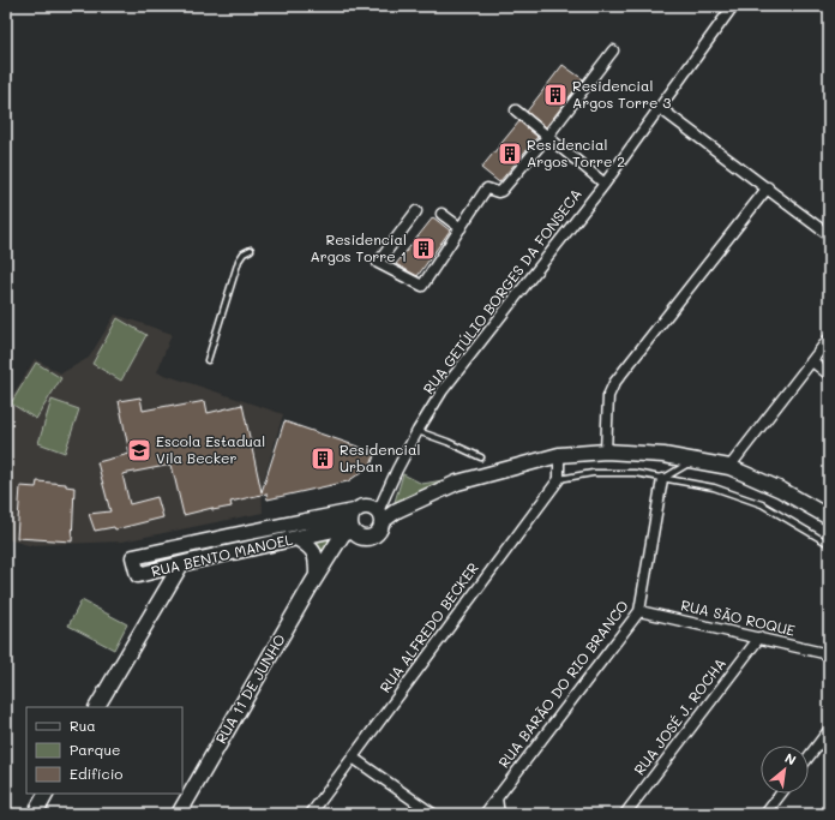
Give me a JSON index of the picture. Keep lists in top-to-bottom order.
{
  "streets": {
    "main road": ["RUA BENTO MANOEL", "RUA 11 DE JUNHO"],
    "street": [
      "RUA GETÚLIO BORGES DA FONSECA",
      "RUA SÃO ROQUE",
      "RUA ALFREDO BECKER",
      "RUA BARÃO DO RIO BRANCO",
      "RUA JOSÉ J. ROCHA"
    ]
  },
  "crossings": [
    ["RUA GETÚLIO BORGES DA FONSECA", "RUA BENTO MANOEL"],
    ["RUA GETÚLIO BORGES DA FONSECA", "RUA 11 DE JUNHO"],
    ["RUA BENTO MANOEL", "RUA 11 DE JUNHO"],
    ["RUA SÃO ROQUE", "RUA BARÃO DO RIO BRANCO"],
    ["RUA SÃO ROQUE", "RUA JOSÉ J. ROCHA"]
  ],
  "places": {
    "building": [
      "Residencial Argos Torre 3",
      "Residencial Argos Torre 2",
      "Residencial Argos Torre 1",
      "Residencial Urban"
    ],
    "school or university": ["Escola Estadual Vila Becker"]
  },
  "legend": ["Rua", "Parque", "Edifício"],
  "north": "top right"
}
